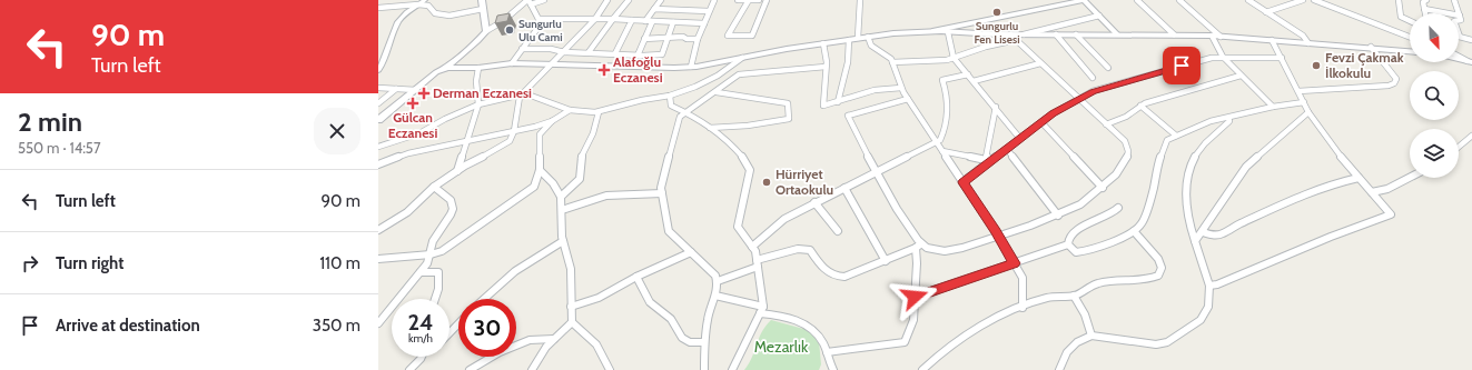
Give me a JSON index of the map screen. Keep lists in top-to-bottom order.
{
  "parks": ["Mezarlık"],
  "places": {
    "other": [
      "Sungurlu Fen Lisesi",
      "Sungurlu Ulu Cami",
      "Fevzi Çakmak İlkokulu",
      "Hürriyet Ortaokulu"
    ],
    "health": ["Alafoğlu Eczanesi", "Derman Eczanesi", "Gülcan Eczanesi"]
  },
  "north": "bottom right",
  "page": {
    "turn": ["90 m", "Turn left"],
    "heading": ["2 min", "550 m · 14:57"],
    "list": [
      {
        "name": "Turn left",
        "value": "90 m"
      },
      {
        "name": "Turn right",
        "value": "110 m"
      },
      {
        "name": "Arrive at destination",
        "value": "350 m"
      }
    ],
    "speed": "24 km/h",
    "limit": "30"
  }
}
